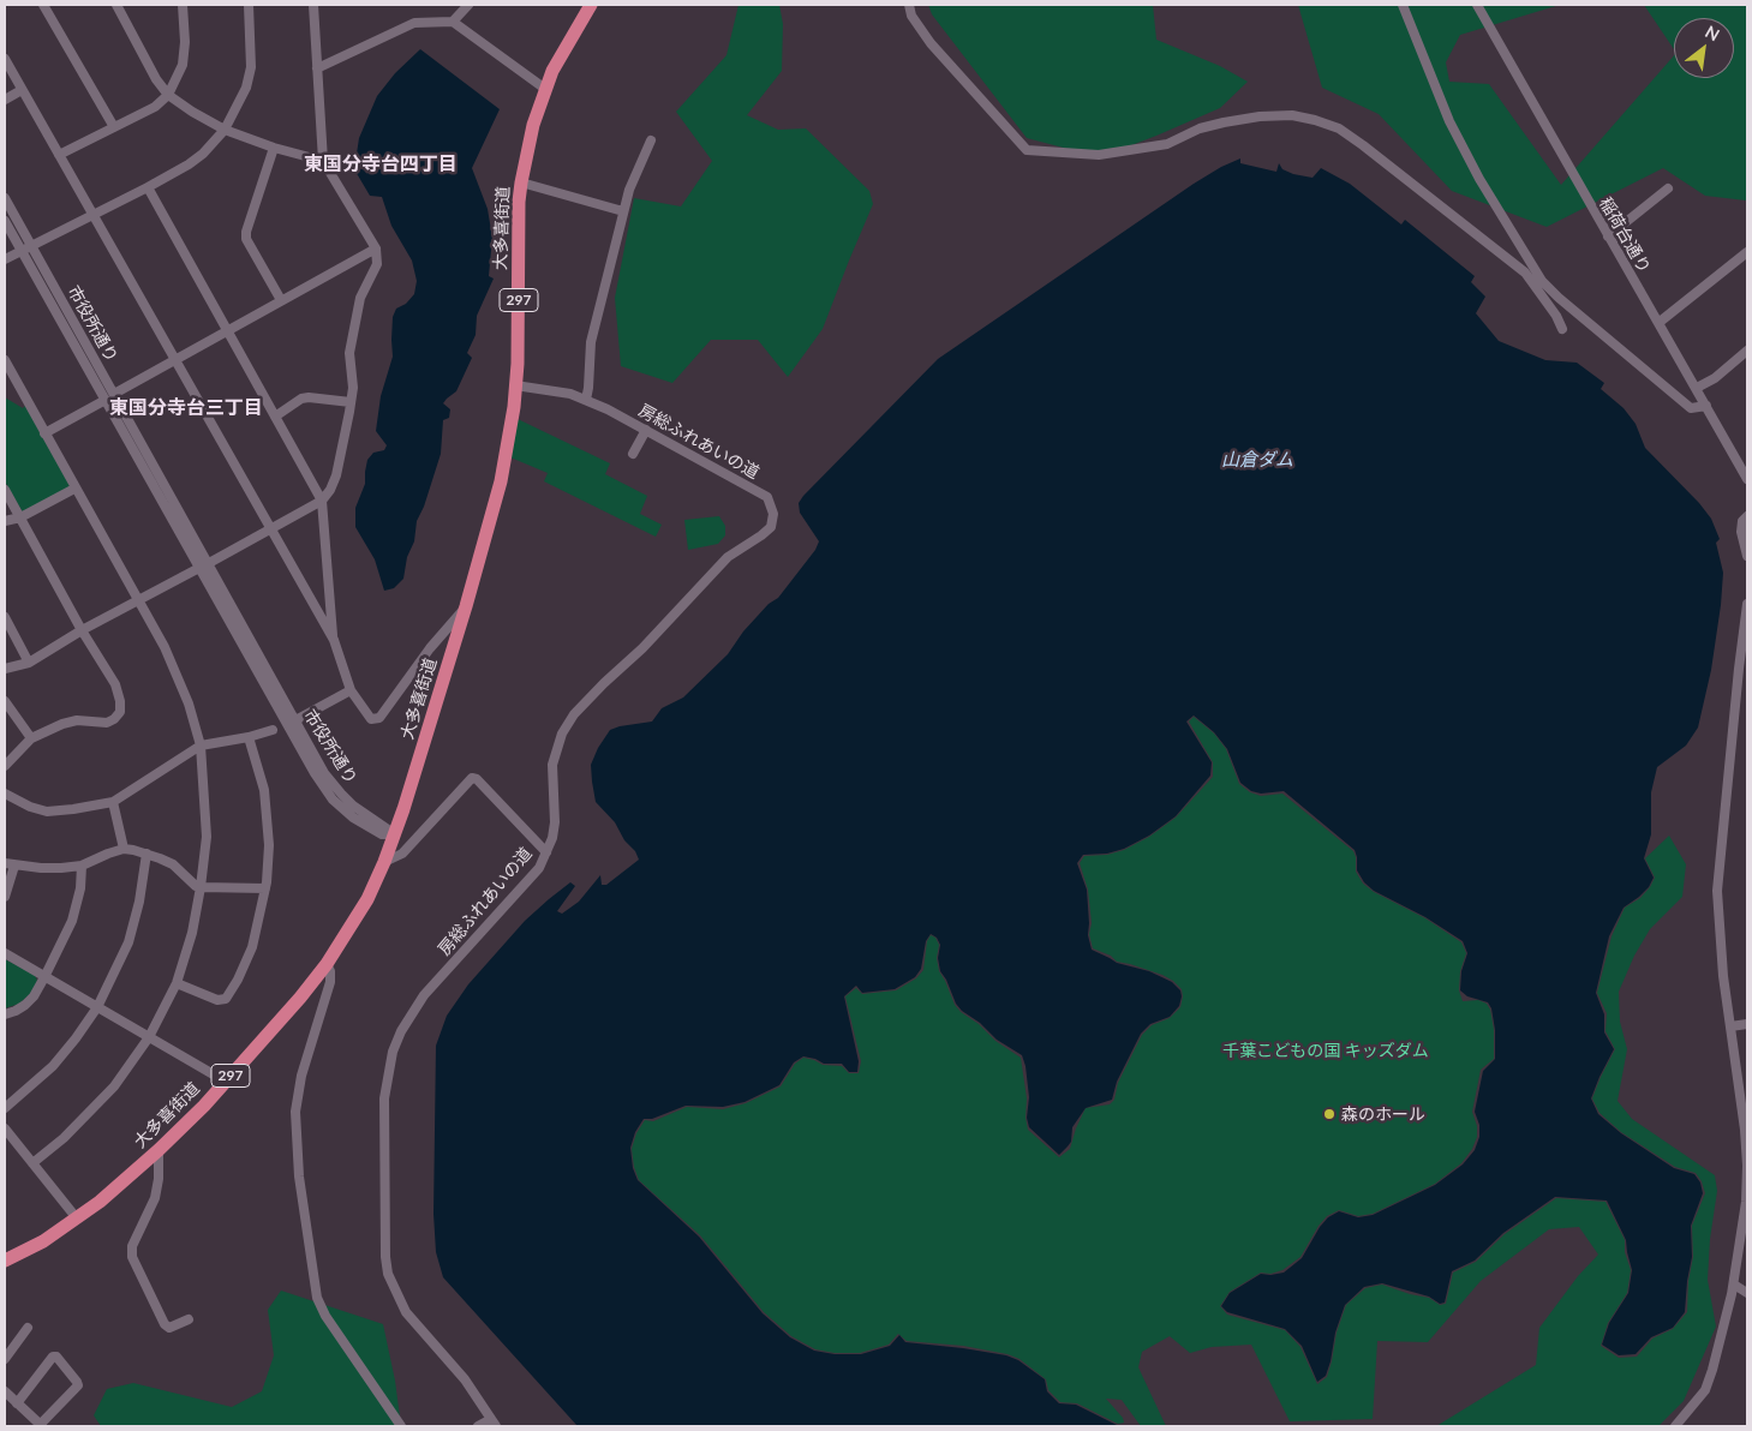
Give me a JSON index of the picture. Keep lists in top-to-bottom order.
{
  "streets": {
    "highway": ["大多喜街道", "297"],
    "street": ["稲荷台通り", "市役所通り", "房総ふれあいの道"]
  },
  "crossings": [
    ["大多喜街道", "市役所通り"],
    ["大多喜街道", "房総ふれあいの道"]
  ],
  "districts": ["東国分寺台四丁目", "東国分寺台三丁目"],
  "water": ["山倉ダム"],
  "parks": ["千葉こどもの国 キッズダム"],
  "places": ["森のホール"],
  "north": "top right"
}
